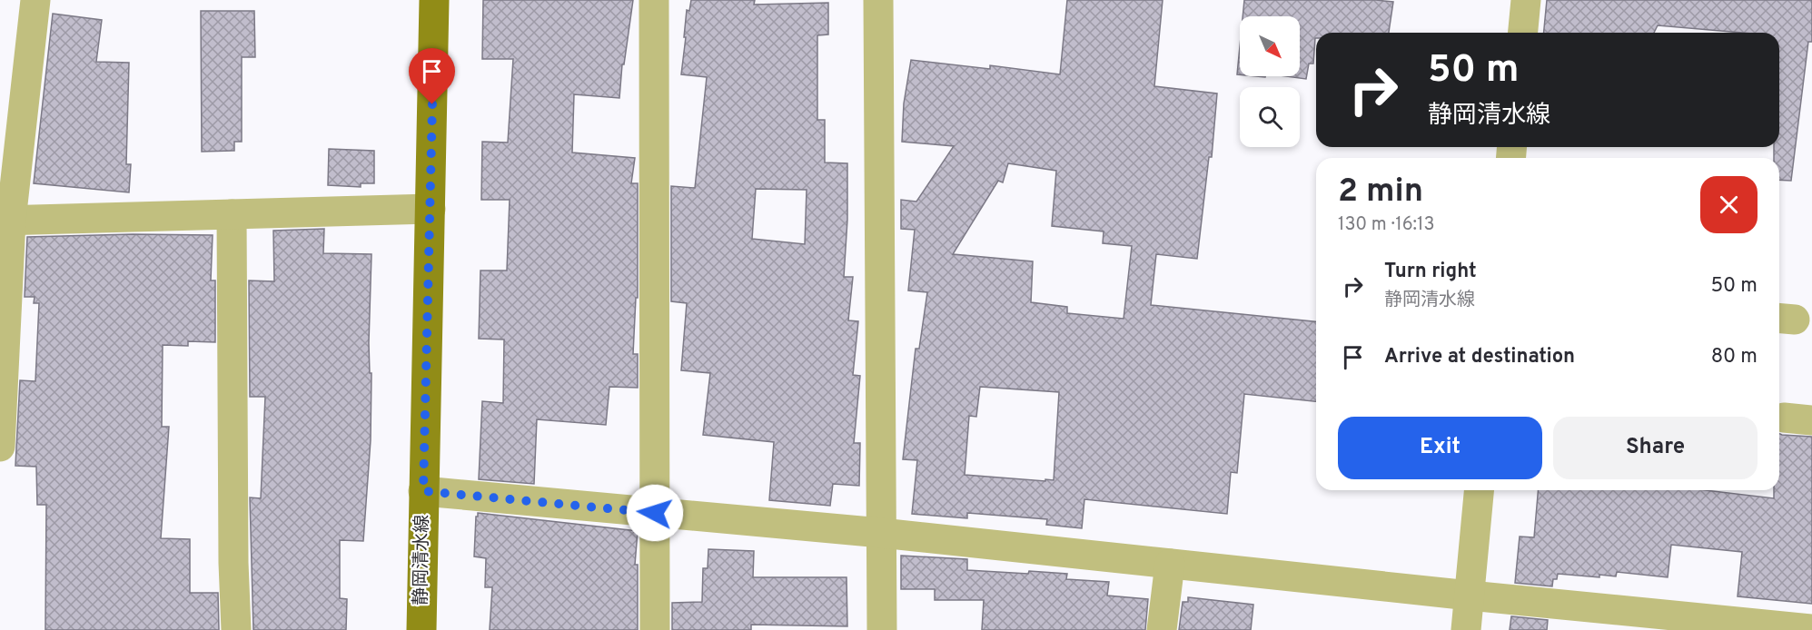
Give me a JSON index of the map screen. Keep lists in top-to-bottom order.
{
  "streets": {
    "main road": ["静岡清水線"]
  },
  "north": "bottom right",
  "page": {
    "turn": ["50 m", "静岡清水線"],
    "heading": ["2 min", "130 m · 16:13"],
    "list": [
      {
        "name": "Turn right",
        "note": "静岡清水線",
        "value": "50 m"
      },
      {
        "name": "Arrive at destination",
        "value": "80 m"
      }
    ],
    "buttons": ["Exit", "Share"]
  }
}
